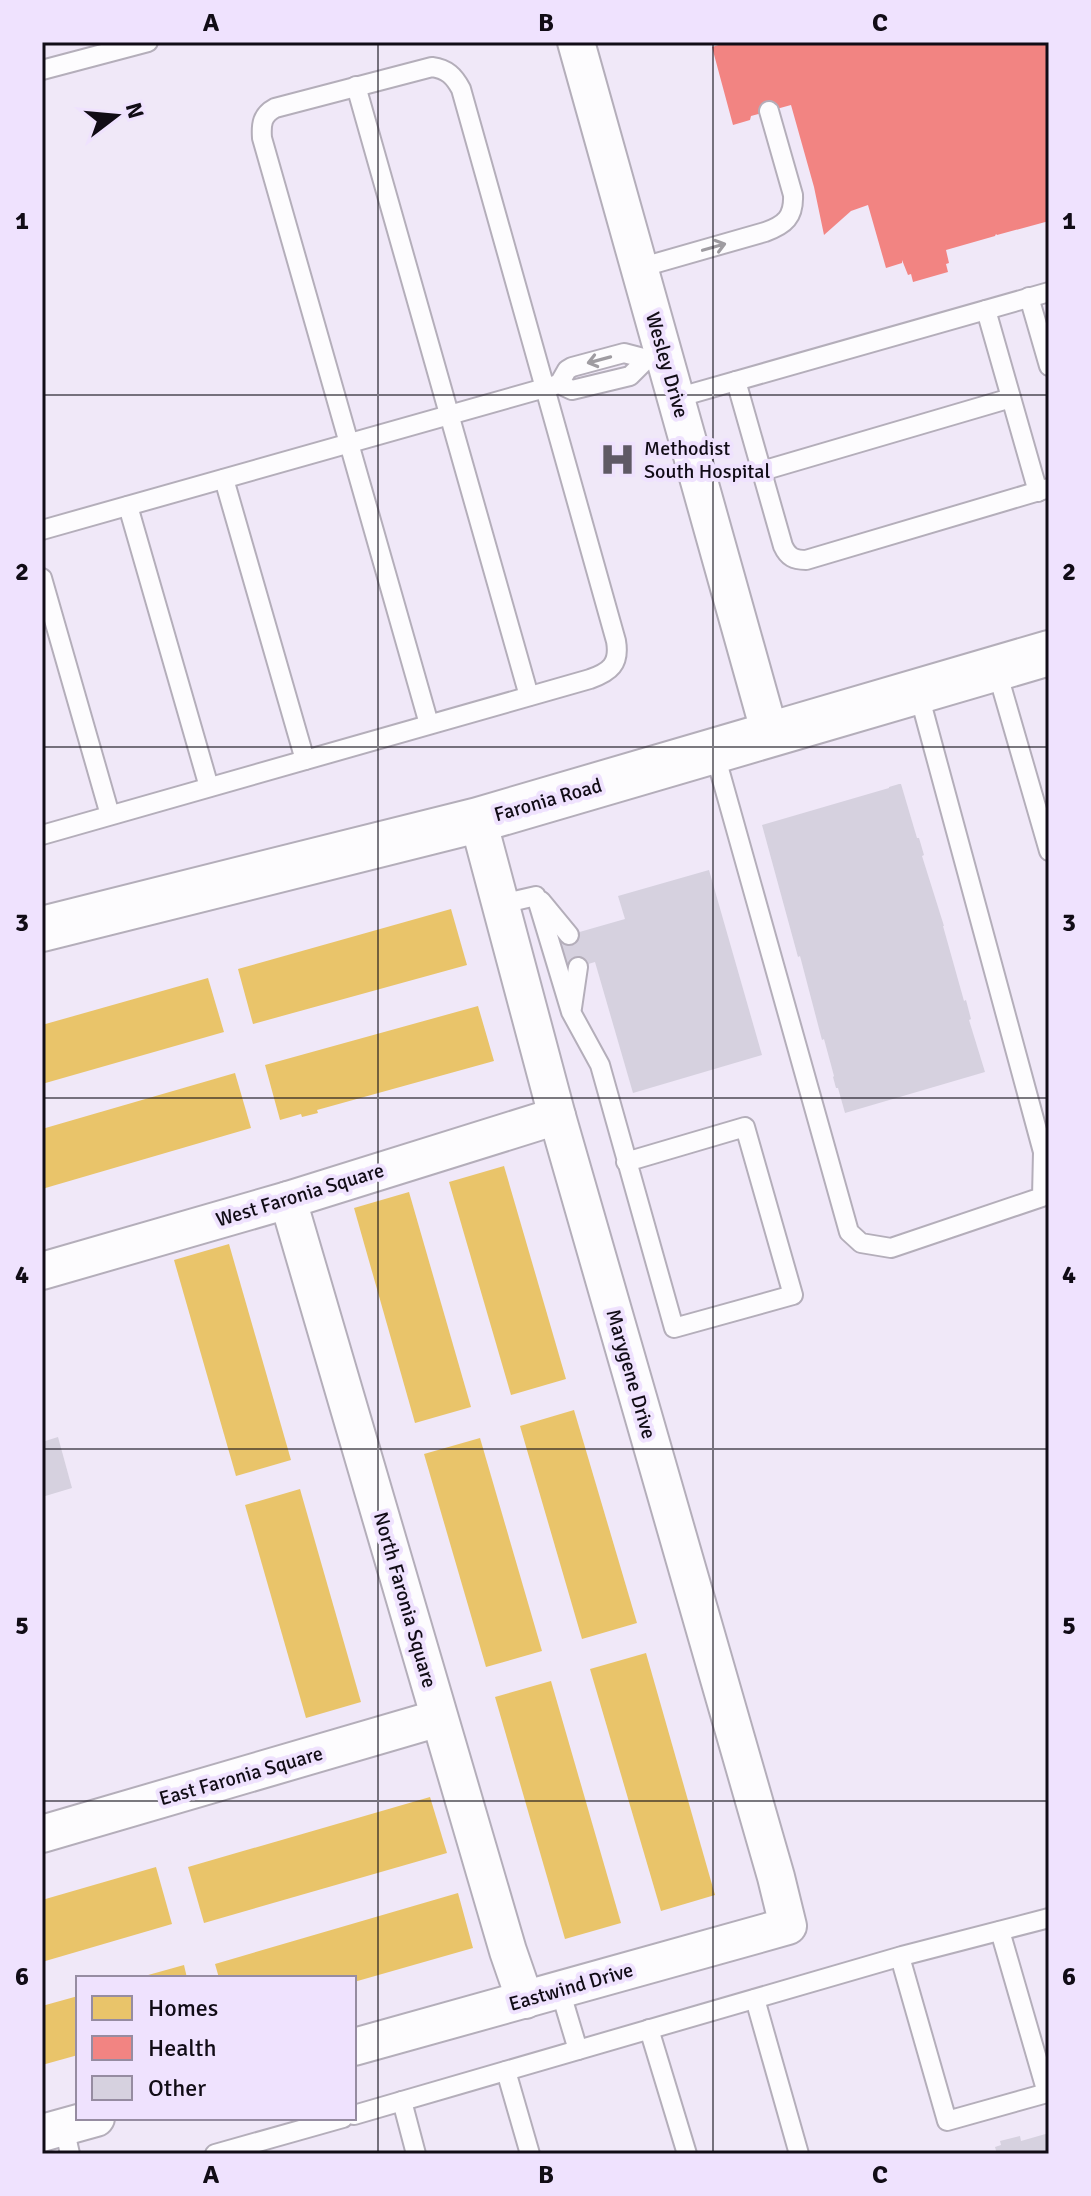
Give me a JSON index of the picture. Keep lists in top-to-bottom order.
{
  "streets": {
    "street": [
      "Wesley Drive",
      "Faronia Road",
      "West Faronia Square",
      "Marygene Drive",
      "North Faronia Square",
      "East Faronia Square",
      "Eastwind Drive"
    ]
  },
  "crossings": [
    ["Wesley Drive", "Faronia Road"],
    ["Faronia Road", "Marygene Drive"],
    ["West Faronia Square", "Marygene Drive"],
    ["West Faronia Square", "North Faronia Square"],
    ["Marygene Drive", "Eastwind Drive"],
    ["North Faronia Square", "East Faronia Square"],
    ["North Faronia Square", "Eastwind Drive"]
  ],
  "places": {
    "hospital": ["Methodist South Hospital"]
  },
  "legend": ["Homes", "Health", "Other"],
  "north": "right",
  "grid": {
    "columns": ["A", "B", "C"],
    "rows": [
      "1",
      "2",
      "3",
      "4",
      "5",
      "6"
    ]
  }
}
